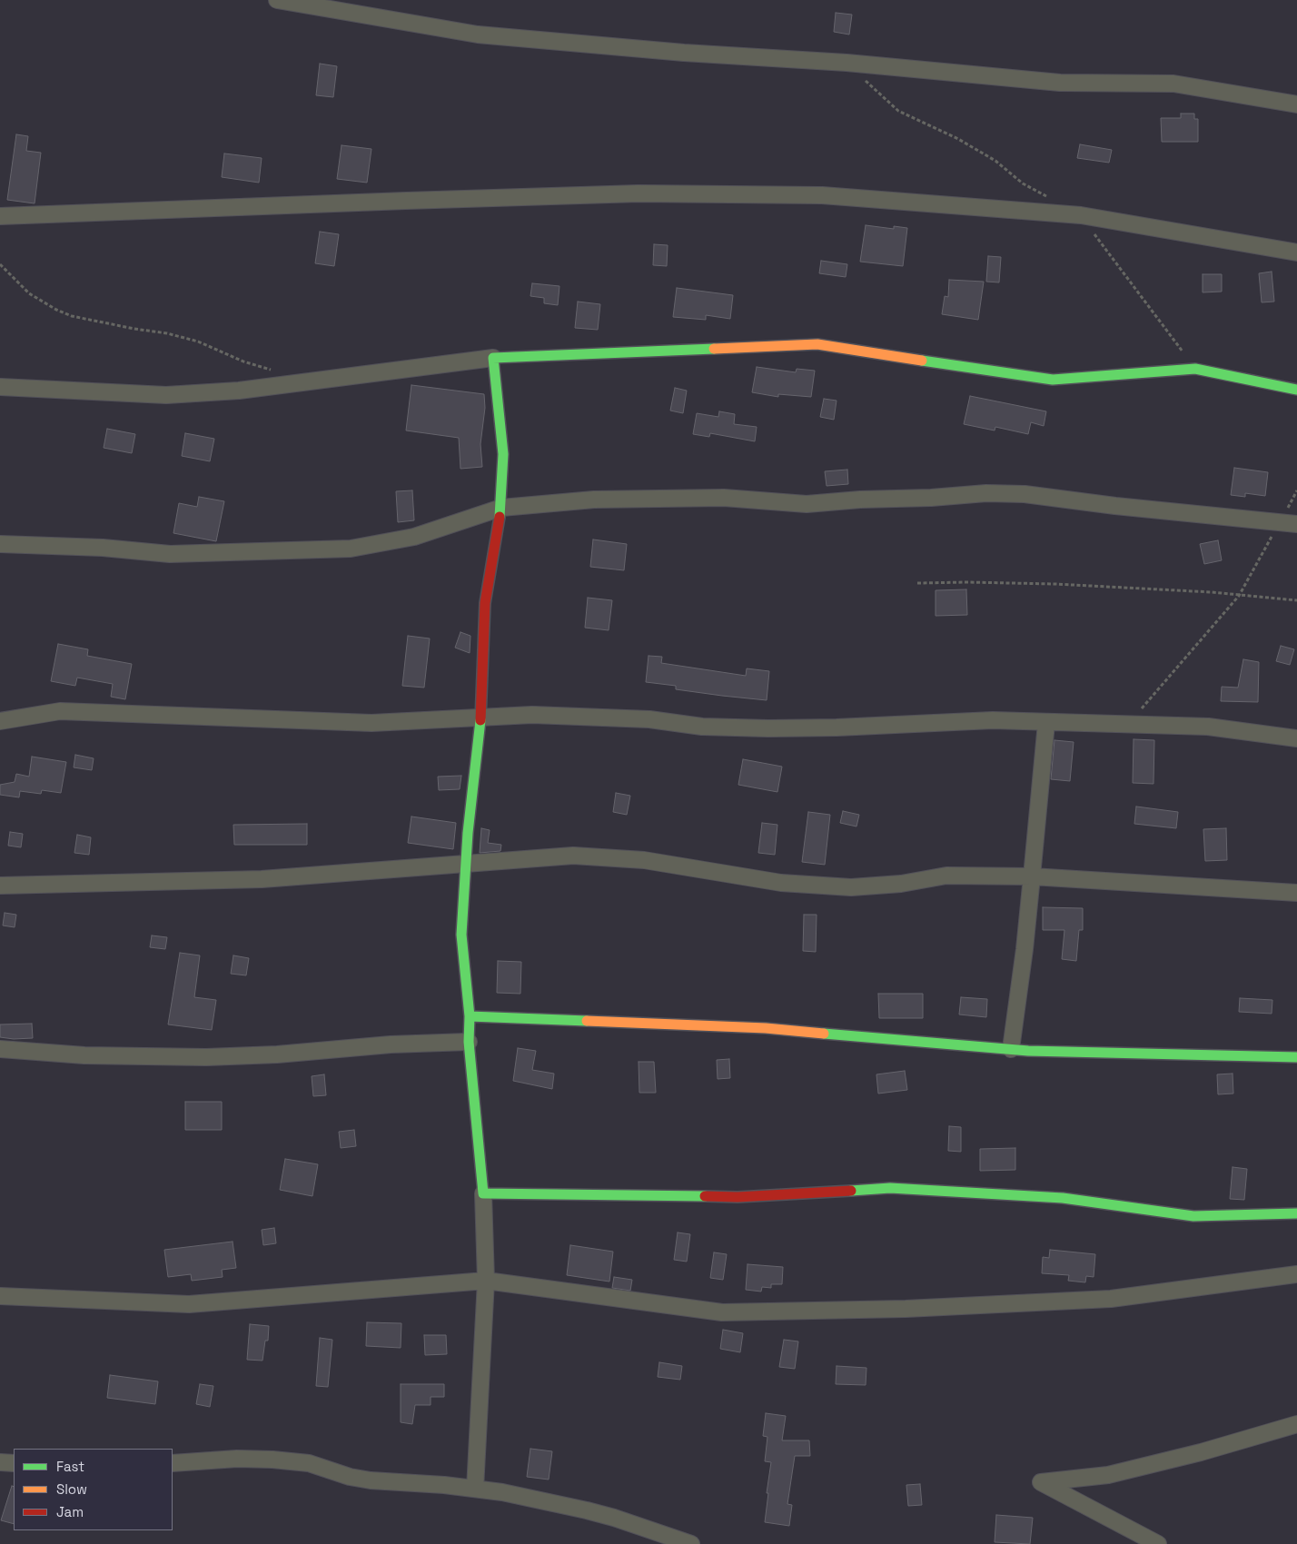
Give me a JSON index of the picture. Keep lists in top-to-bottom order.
{
  "legend": ["Fast", "Slow", "Jam"]
}
